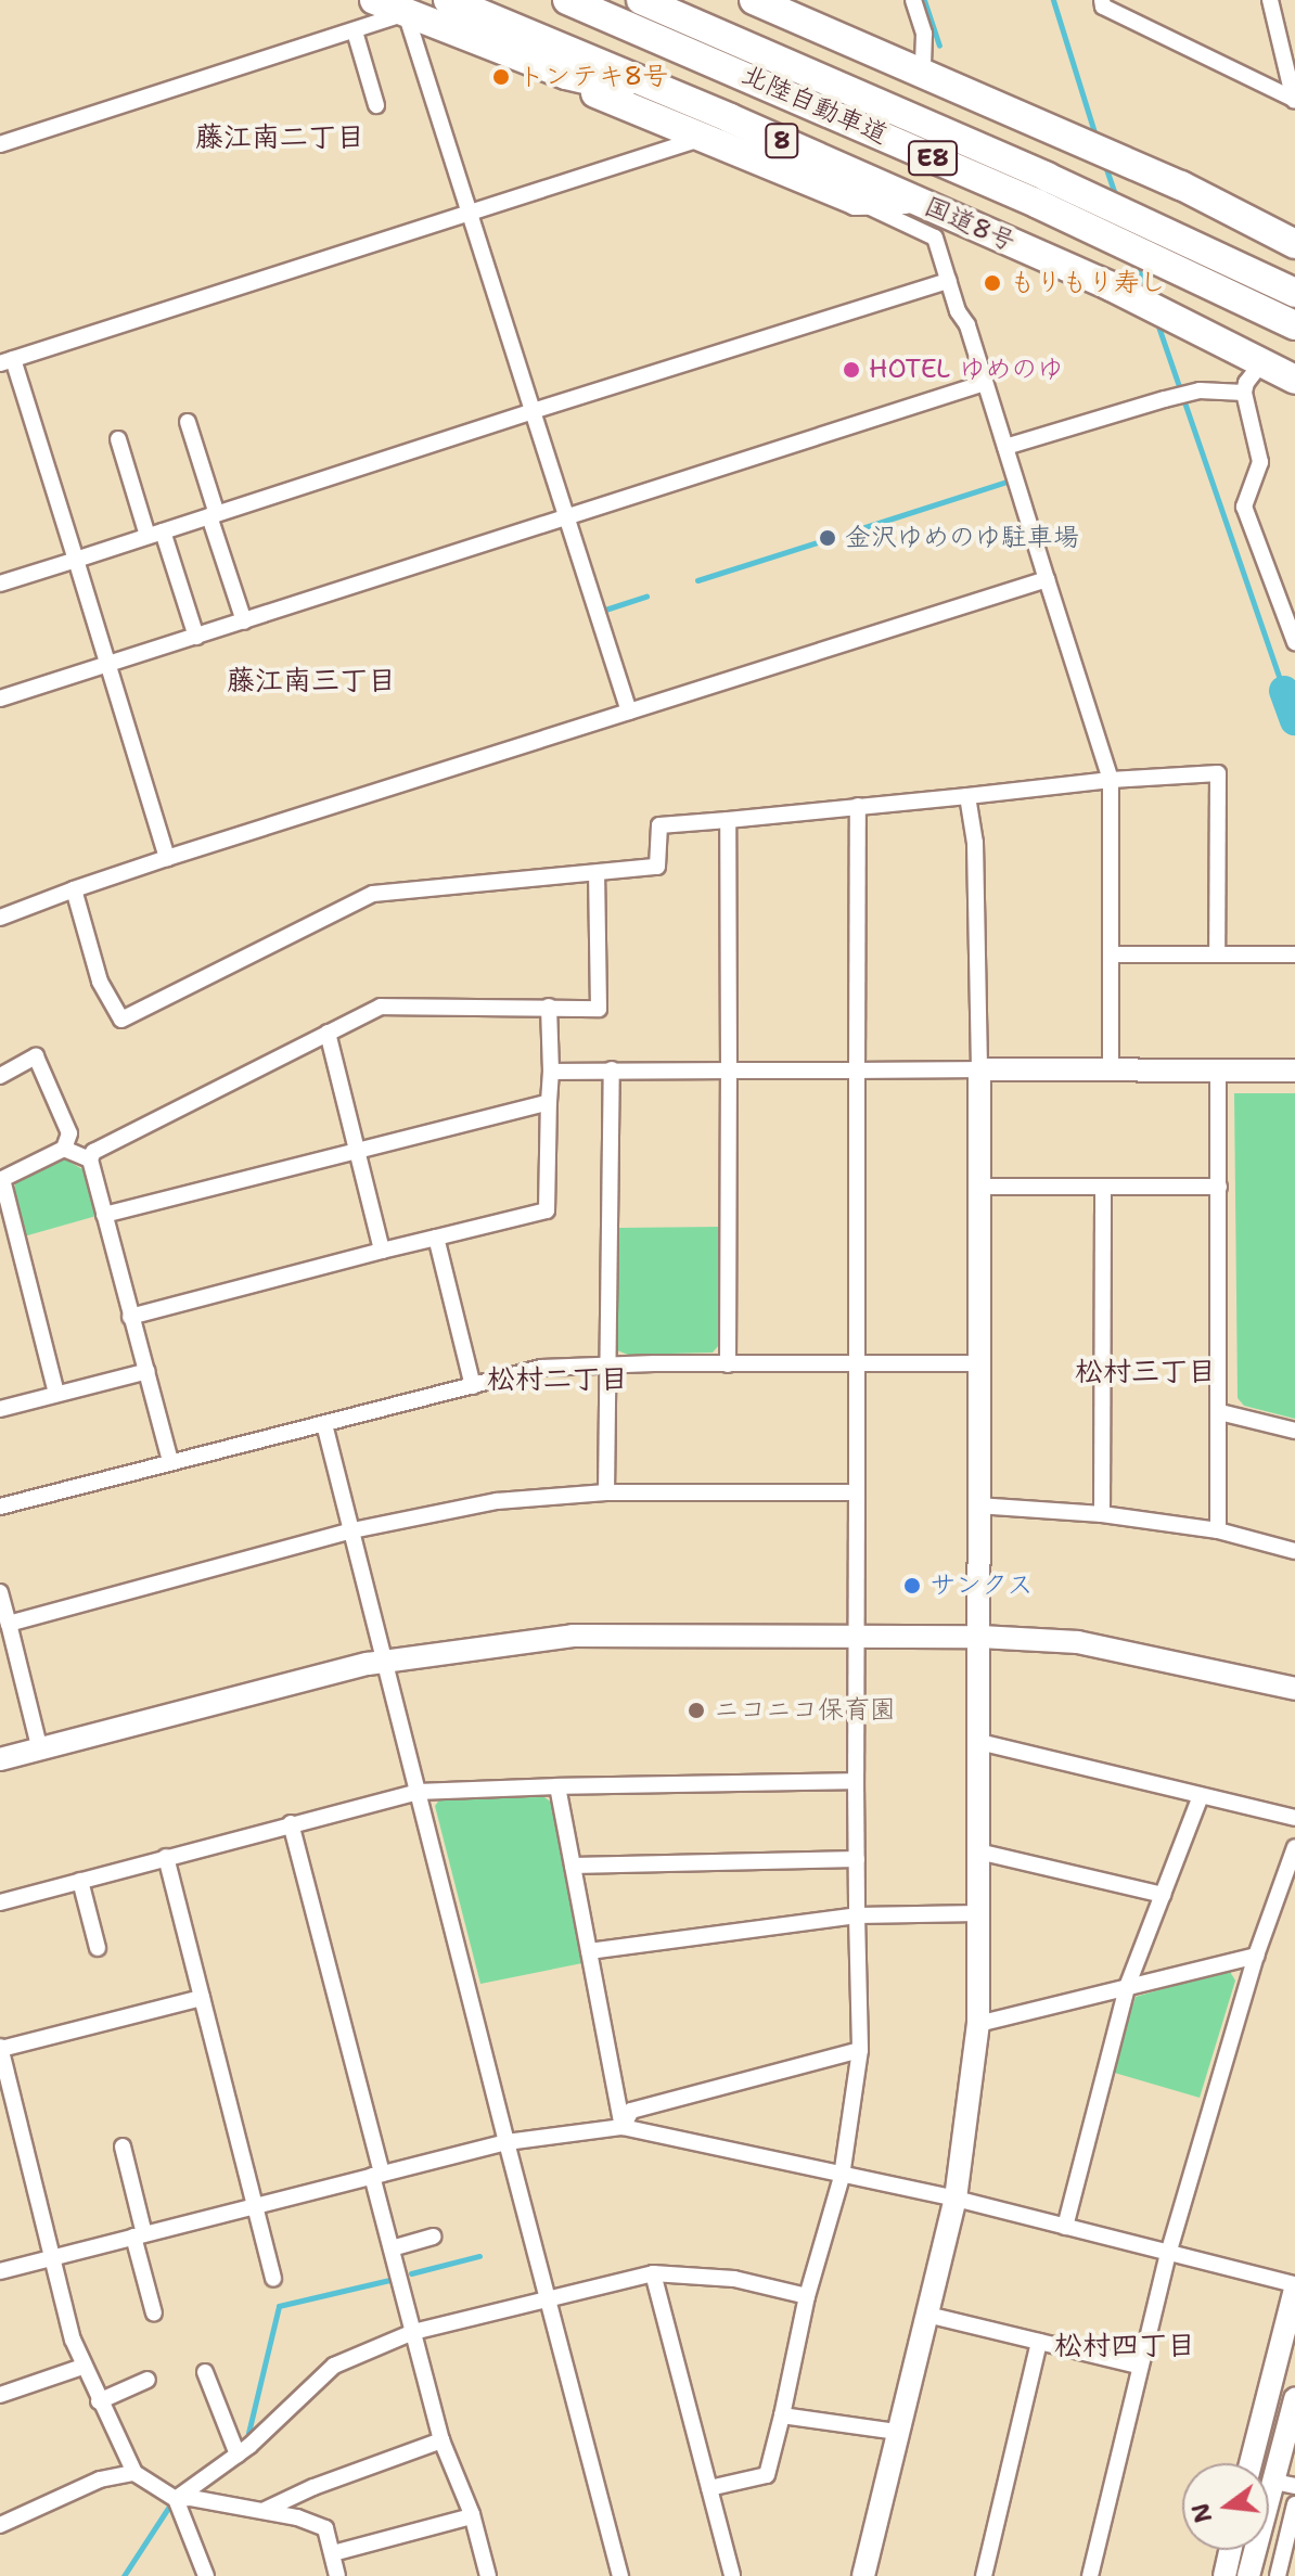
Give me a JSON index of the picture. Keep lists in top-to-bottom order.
{
  "streets": {
    "highway": [
      "北陸自動車道",
      "8",
      "E8",
      "国道8号"
    ]
  },
  "districts": [
    "藤江南二丁目",
    "藤江南三丁目",
    "松村三丁目",
    "松村二丁目",
    "松村四丁目"
  ],
  "places": [
    "トンテキ8号",
    "もりもり寿し",
    "HOTEL ゆめのゆ",
    "金沢ゆめのゆ駐車場",
    "サンクス",
    "ニコニコ保育園"
  ],
  "north": "left"
}
